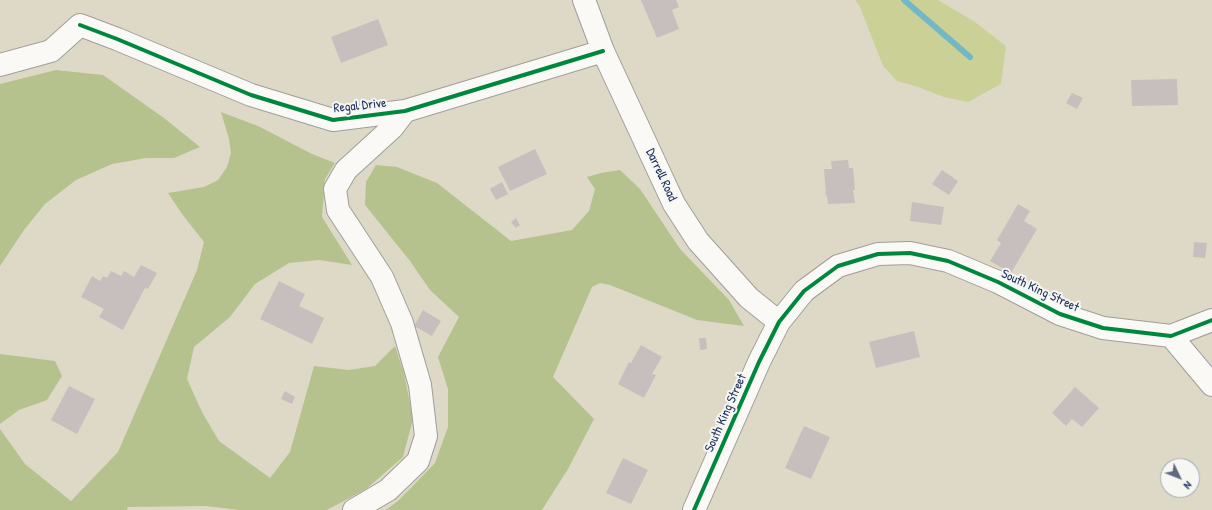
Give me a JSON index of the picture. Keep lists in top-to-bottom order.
{
  "streets": {
    "street": ["Regal Drive", "Darrell Road", "South King Street"]
  },
  "crossings": [
    ["Regal Drive", "Darrell Road"],
    ["Darrell Road", "South King Street"]
  ],
  "north": "bottom right"
}
